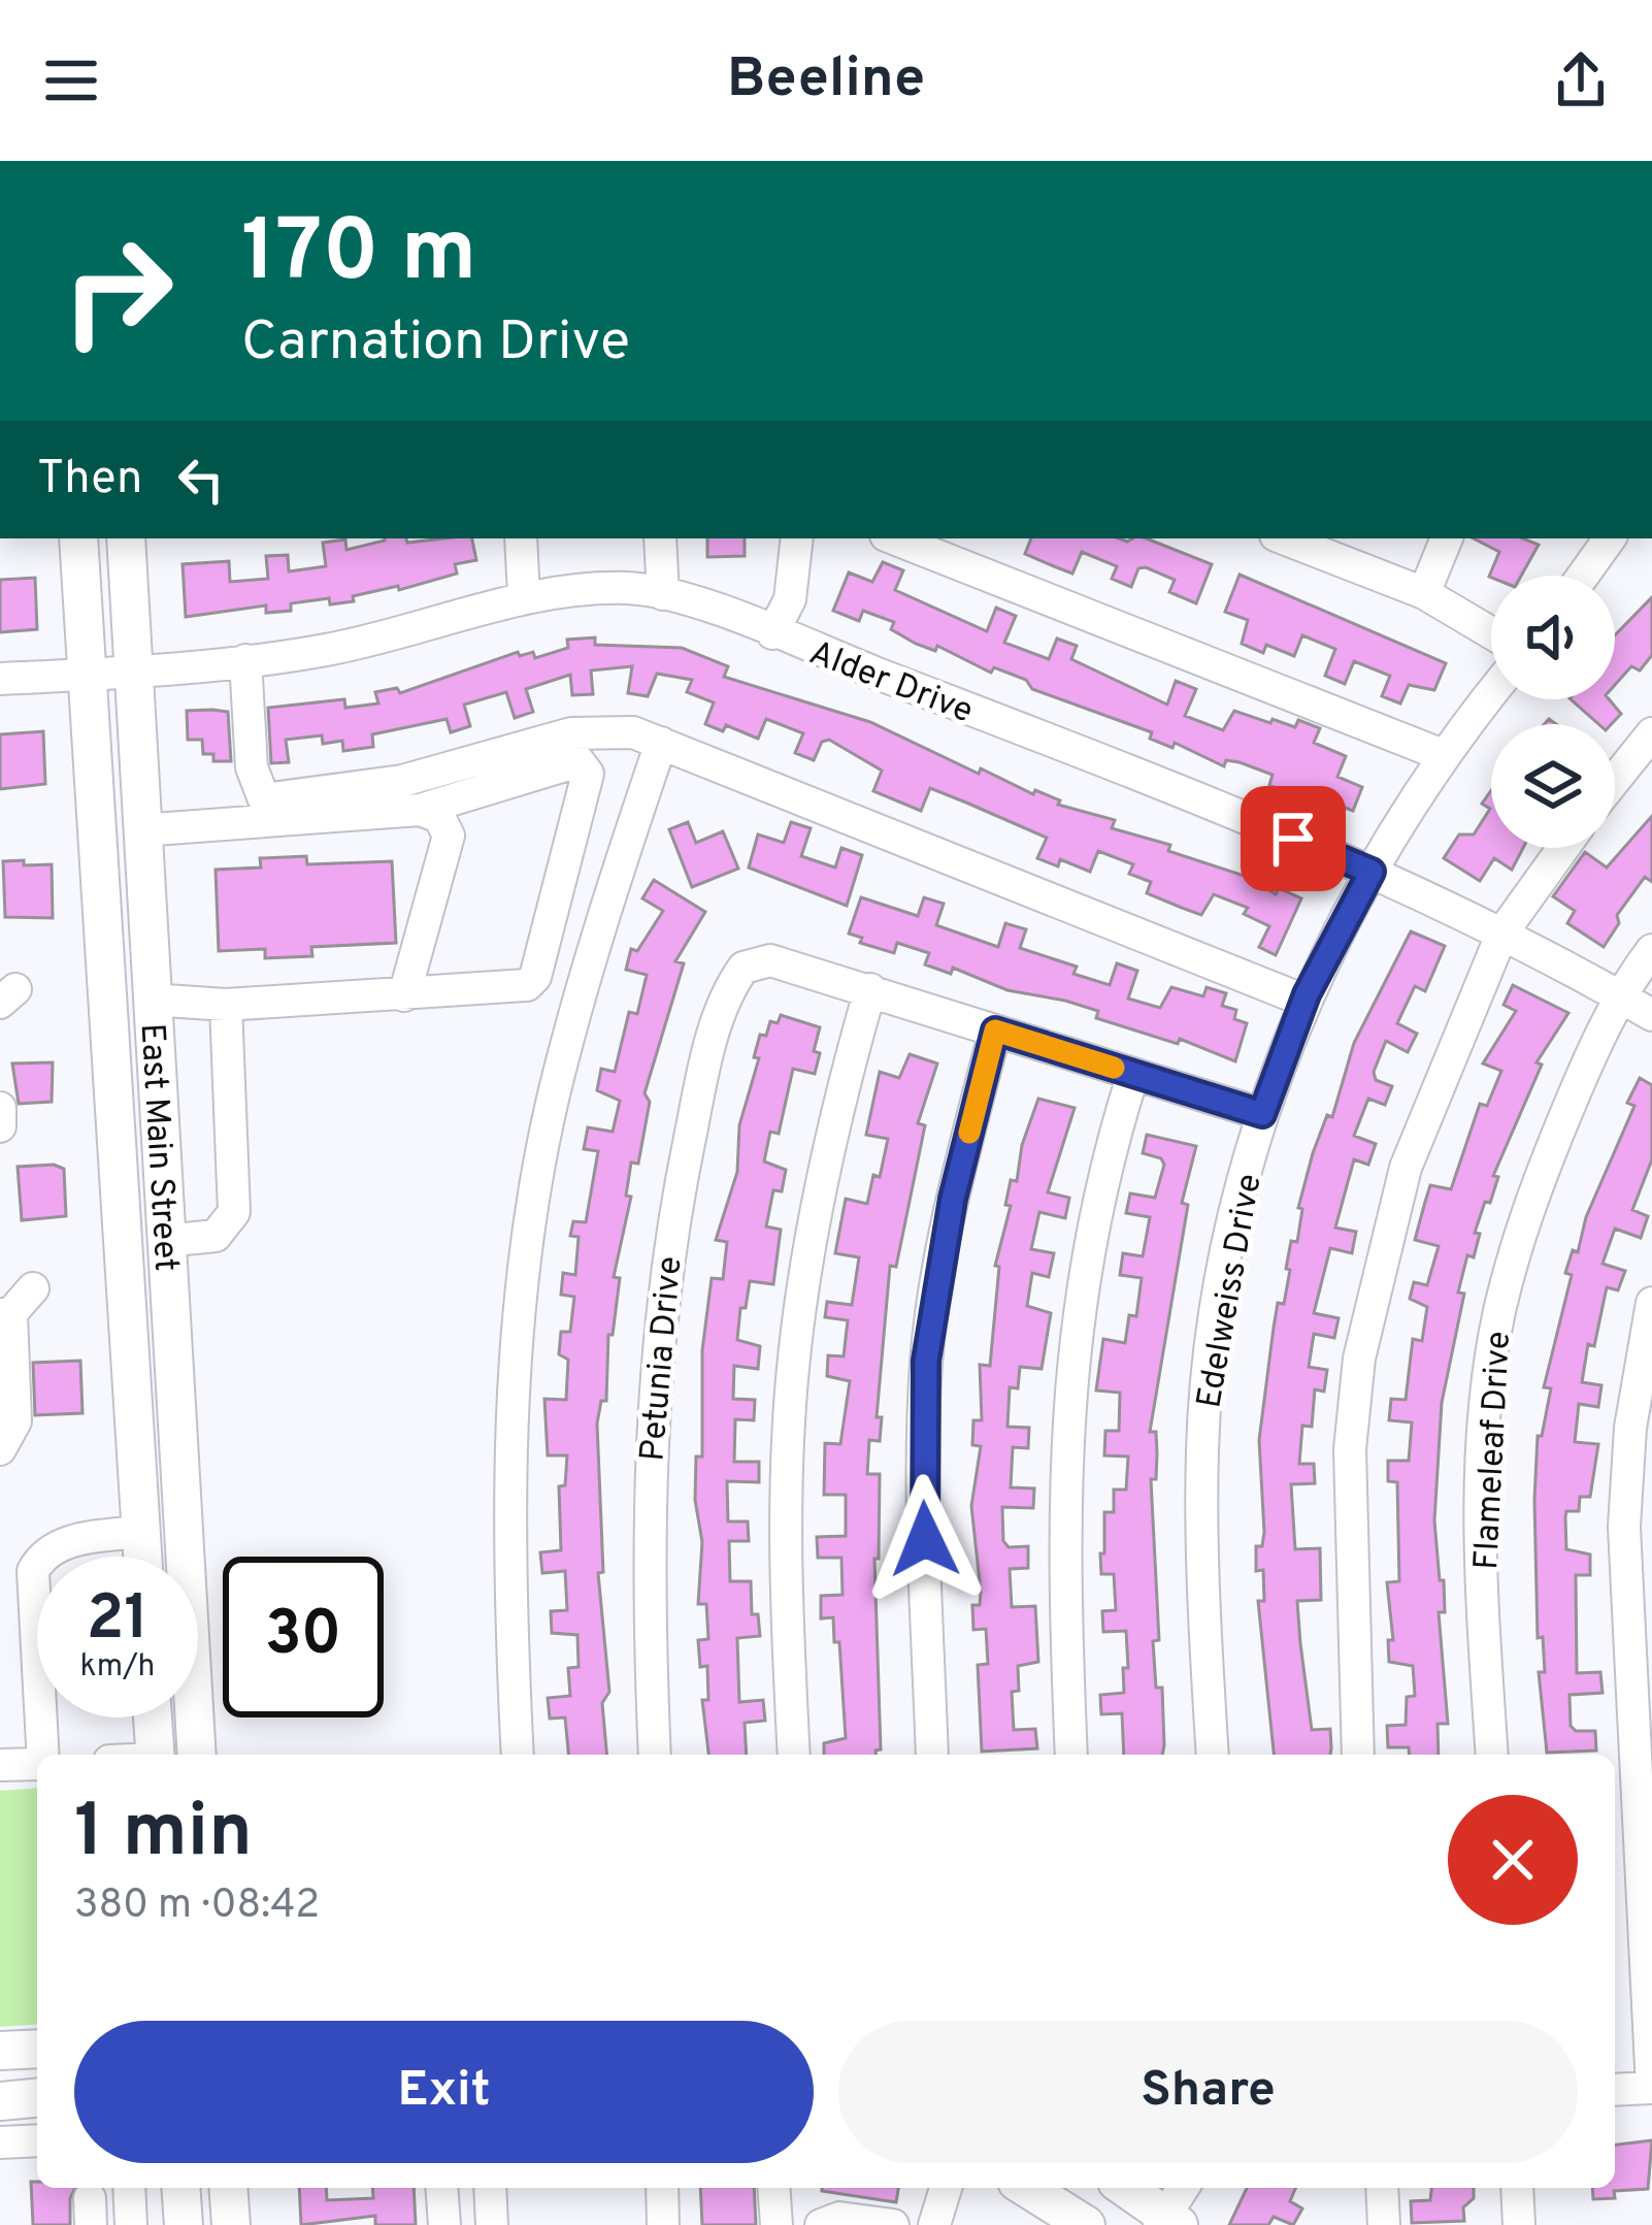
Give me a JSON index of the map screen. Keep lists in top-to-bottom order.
{
  "streets": {
    "main road": ["East Main Street"],
    "street": [
      "Alder Drive",
      "Edelweiss Drive",
      "Petunia Drive",
      "Flameleaf Drive"
    ]
  },
  "crossings": [
    ["Alder Drive", "East Main Street"],
    ["Alder Drive", "Edelweiss Drive"],
    ["Alder Drive", "Flameleaf Drive"]
  ],
  "page": {
    "header": "Beeline",
    "turn": ["170 m", "Carnation Drive"],
    "then": "Then",
    "speed": "21 km/h",
    "limit": "30",
    "heading": ["1 min", "380 m · 08:42"],
    "buttons": ["Exit", "Share"]
  }
}
